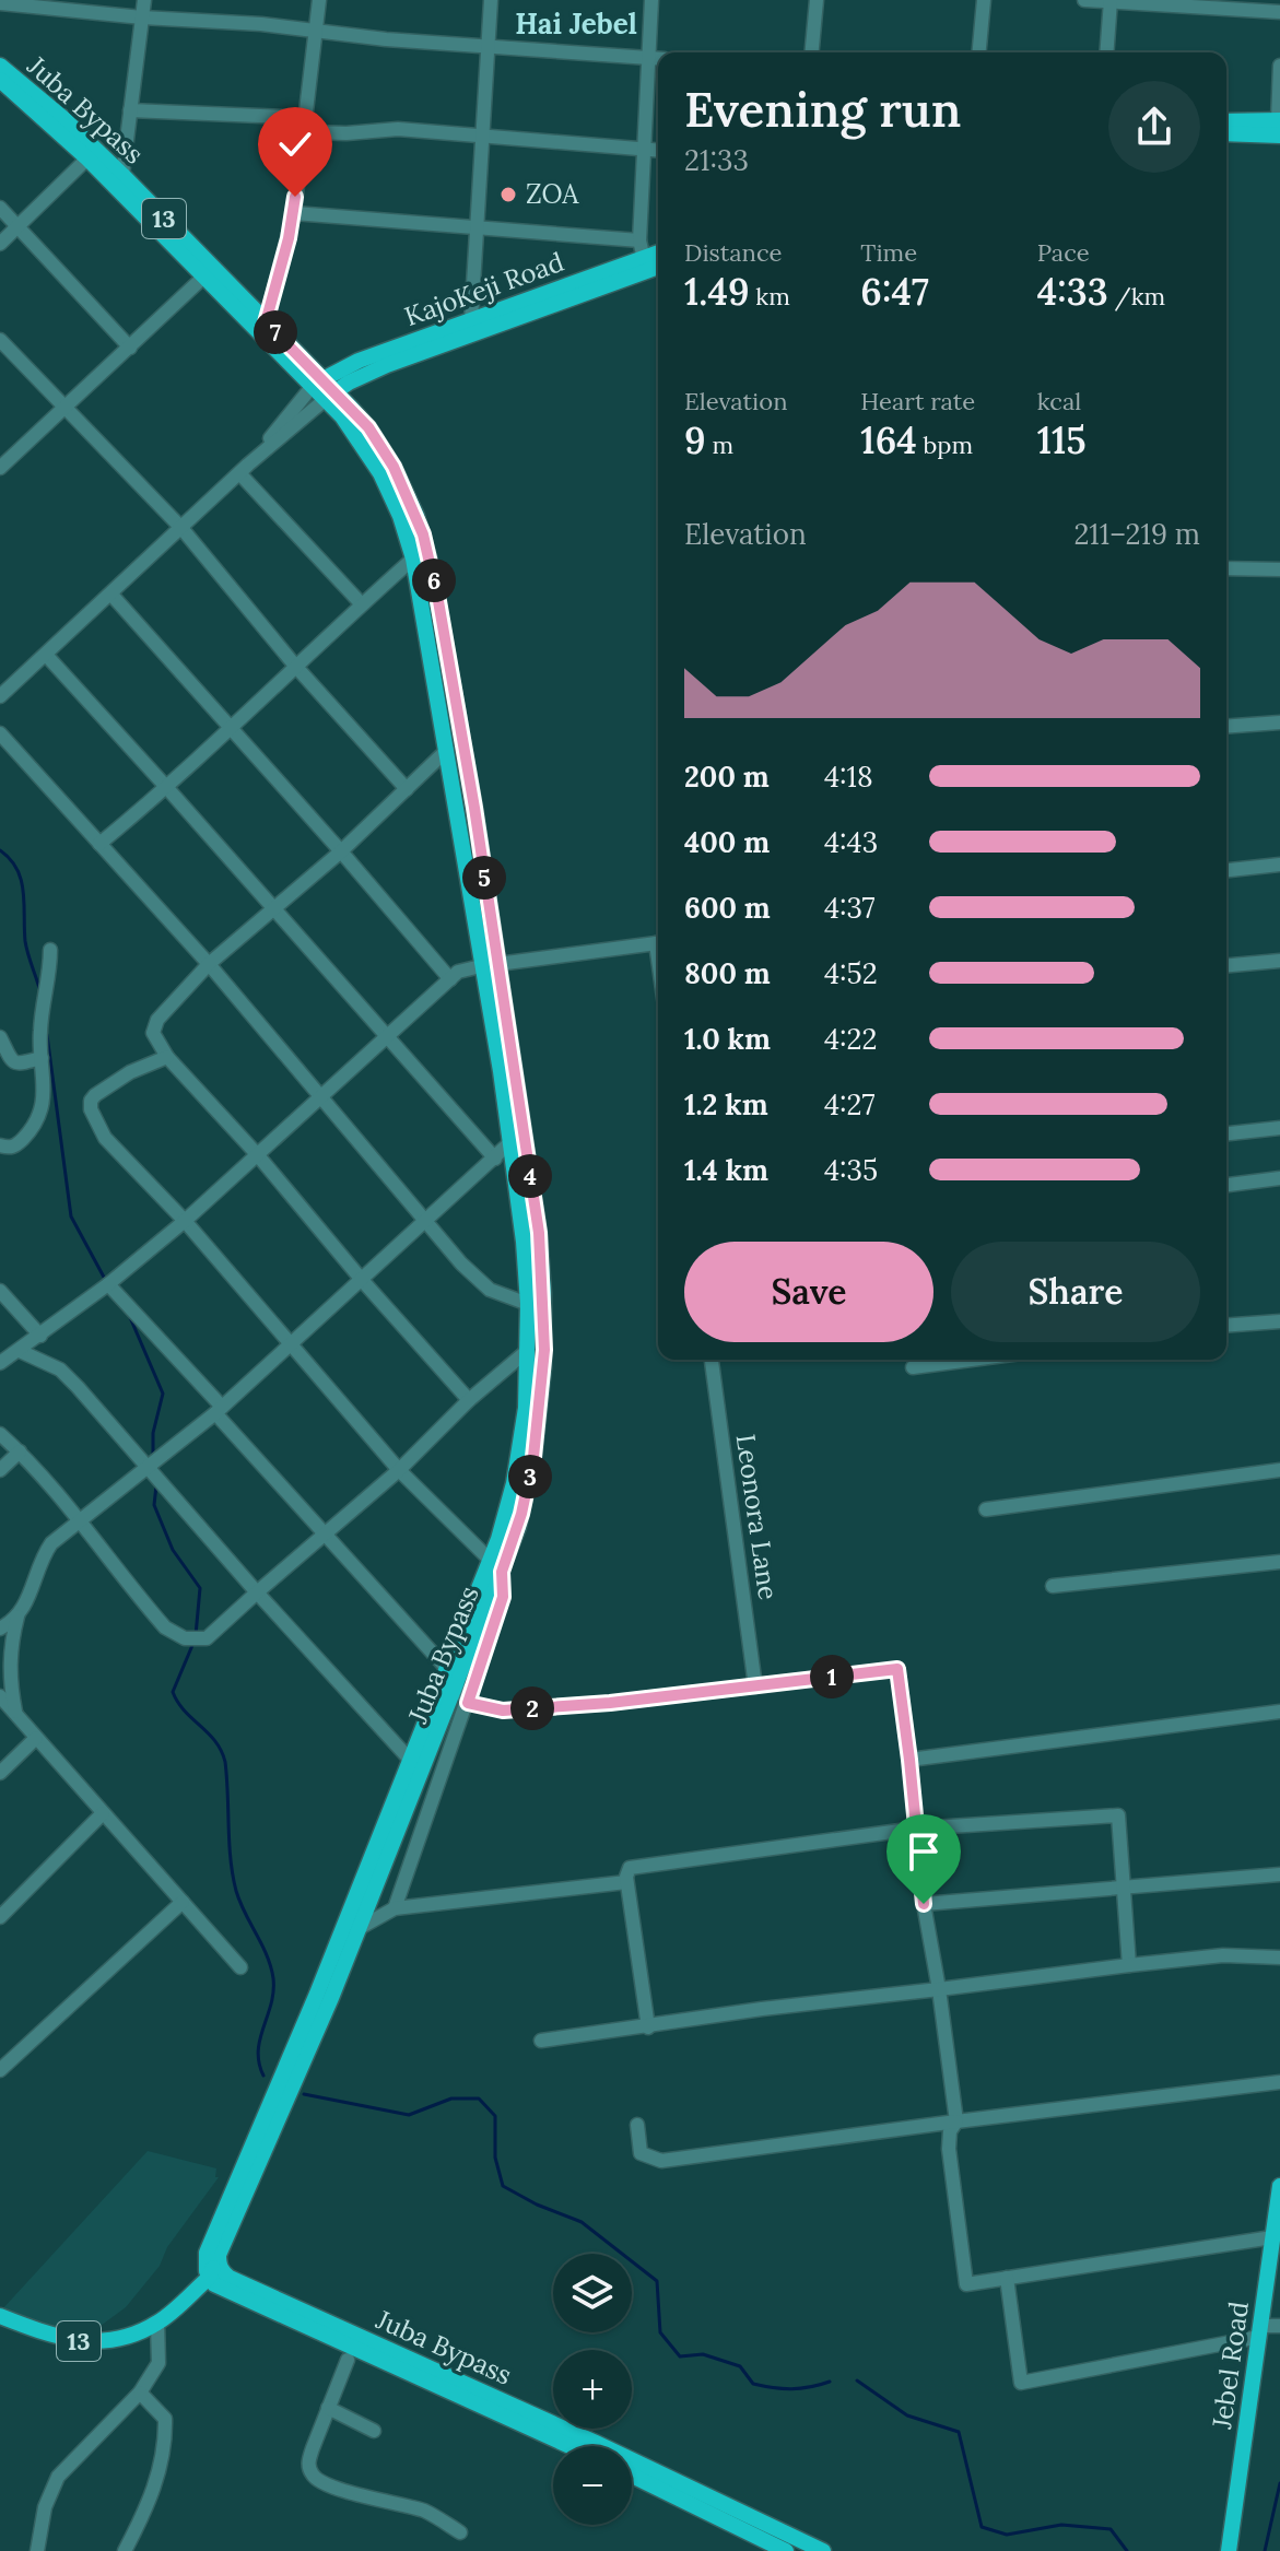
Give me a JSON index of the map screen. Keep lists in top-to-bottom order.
{
  "streets": {
    "main road": [
      "Juba Bypass",
      "13",
      "KajoKeji Road",
      "Jebel Road"
    ],
    "street": ["Leonora Lane"]
  },
  "crossings": [
    ["Juba Bypass", "KajoKeji Road"]
  ],
  "districts": ["Hai Jebel"],
  "places": ["ZOA"],
  "page": {
    "heading": ["Evening run", "21:33"],
    "stats": [
      ["Distance", "1.49 km"],
      ["Time", "6:47"],
      ["Pace", "4:33 /km"],
      ["Elevation", "9 m"],
      ["Heart rate", "164 bpm"],
      ["kcal", "115"]
    ],
    "pins": [
      "7",
      "6",
      "5",
      "4",
      "3",
      "1",
      "2"
    ],
    "chart": ["Elevation", "211–219 m"],
    "list": [
      {
        "name": "200 m",
        "note": "4:18"
      },
      {
        "name": "400 m",
        "note": "4:43"
      },
      {
        "name": "600 m",
        "note": "4:37"
      },
      {
        "name": "800 m",
        "note": "4:52"
      },
      {
        "name": "1.0 km",
        "note": "4:22"
      },
      {
        "name": "1.2 km",
        "note": "4:27"
      },
      {
        "name": "1.4 km",
        "note": "4:35"
      }
    ],
    "buttons": ["Save", "Share"],
    "map_buttons": ["+", "−"]
  }
}
